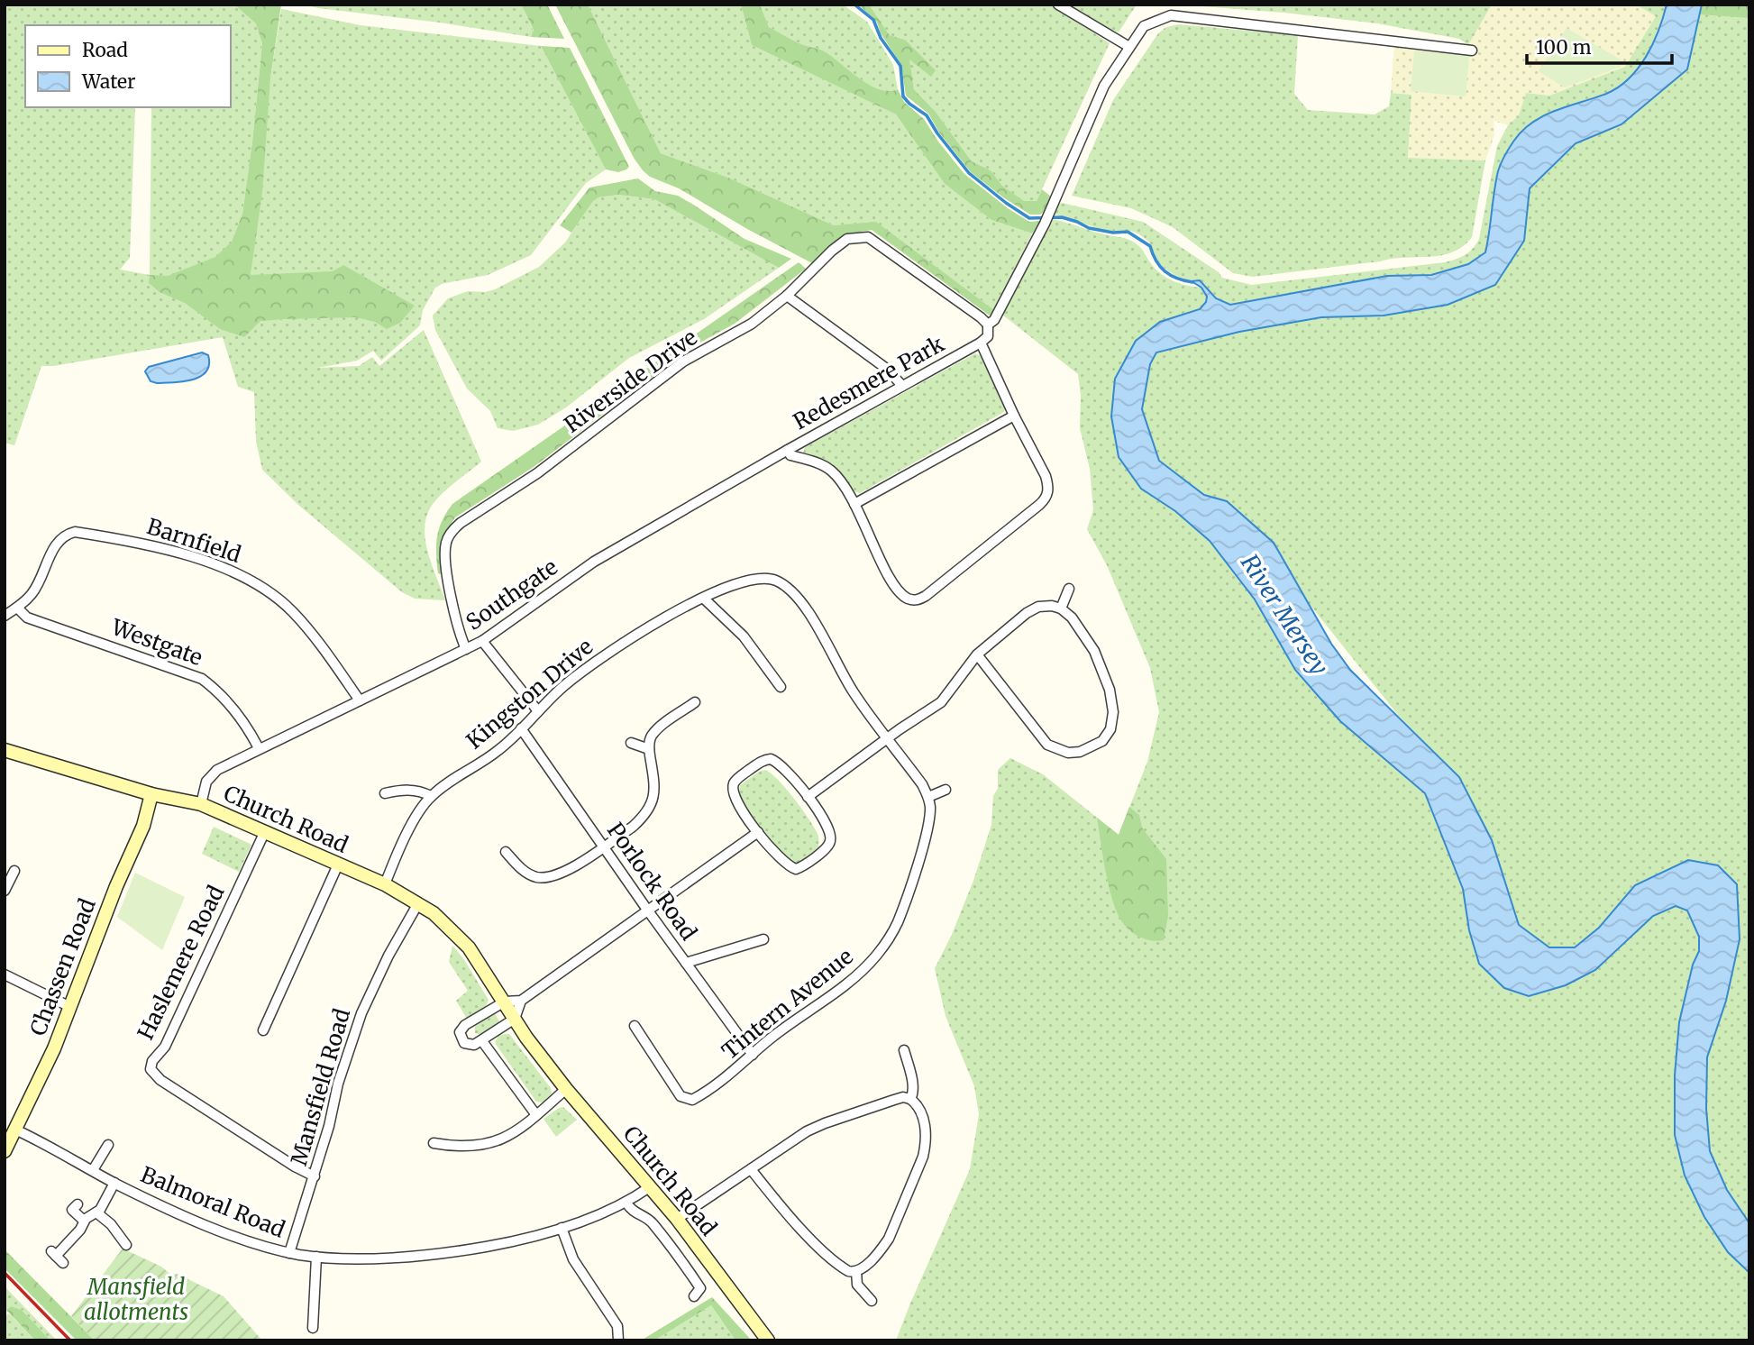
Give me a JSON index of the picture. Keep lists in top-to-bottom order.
{
  "streets": {
    "main road": ["Church Road", "Chassen Road"],
    "street": [
      "Riverside Drive",
      "Redesmere Park",
      "Barnfield",
      "Southgate",
      "Westgate",
      "Kingston Drive",
      "Porlock Road",
      "Haslemere Road",
      "Tintern Avenue",
      "Mansfield Road",
      "Balmoral Road"
    ]
  },
  "crossings": [
    ["Riverside Drive", "Southgate"],
    ["Redesmere Park", "Southgate"],
    ["Barnfield", "Southgate"],
    ["Barnfield", "Westgate"],
    ["Southgate", "Westgate"],
    ["Southgate", "Church Road"],
    ["Kingston Drive", "Church Road"],
    ["Kingston Drive", "Porlock Road"],
    ["Church Road", "Haslemere Road"],
    ["Church Road", "Chassen Road"],
    ["Church Road", "Mansfield Road"],
    ["Church Road", "Balmoral Road"],
    ["Porlock Road", "Tintern Avenue"],
    ["Haslemere Road", "Mansfield Road"],
    ["Chassen Road", "Balmoral Road"],
    ["Mansfield Road", "Balmoral Road"]
  ],
  "water": ["River Mersey"],
  "parks": ["Mansfield allotments"],
  "legend": ["Road", "Water"],
  "scale_bar": "100 m"
}
